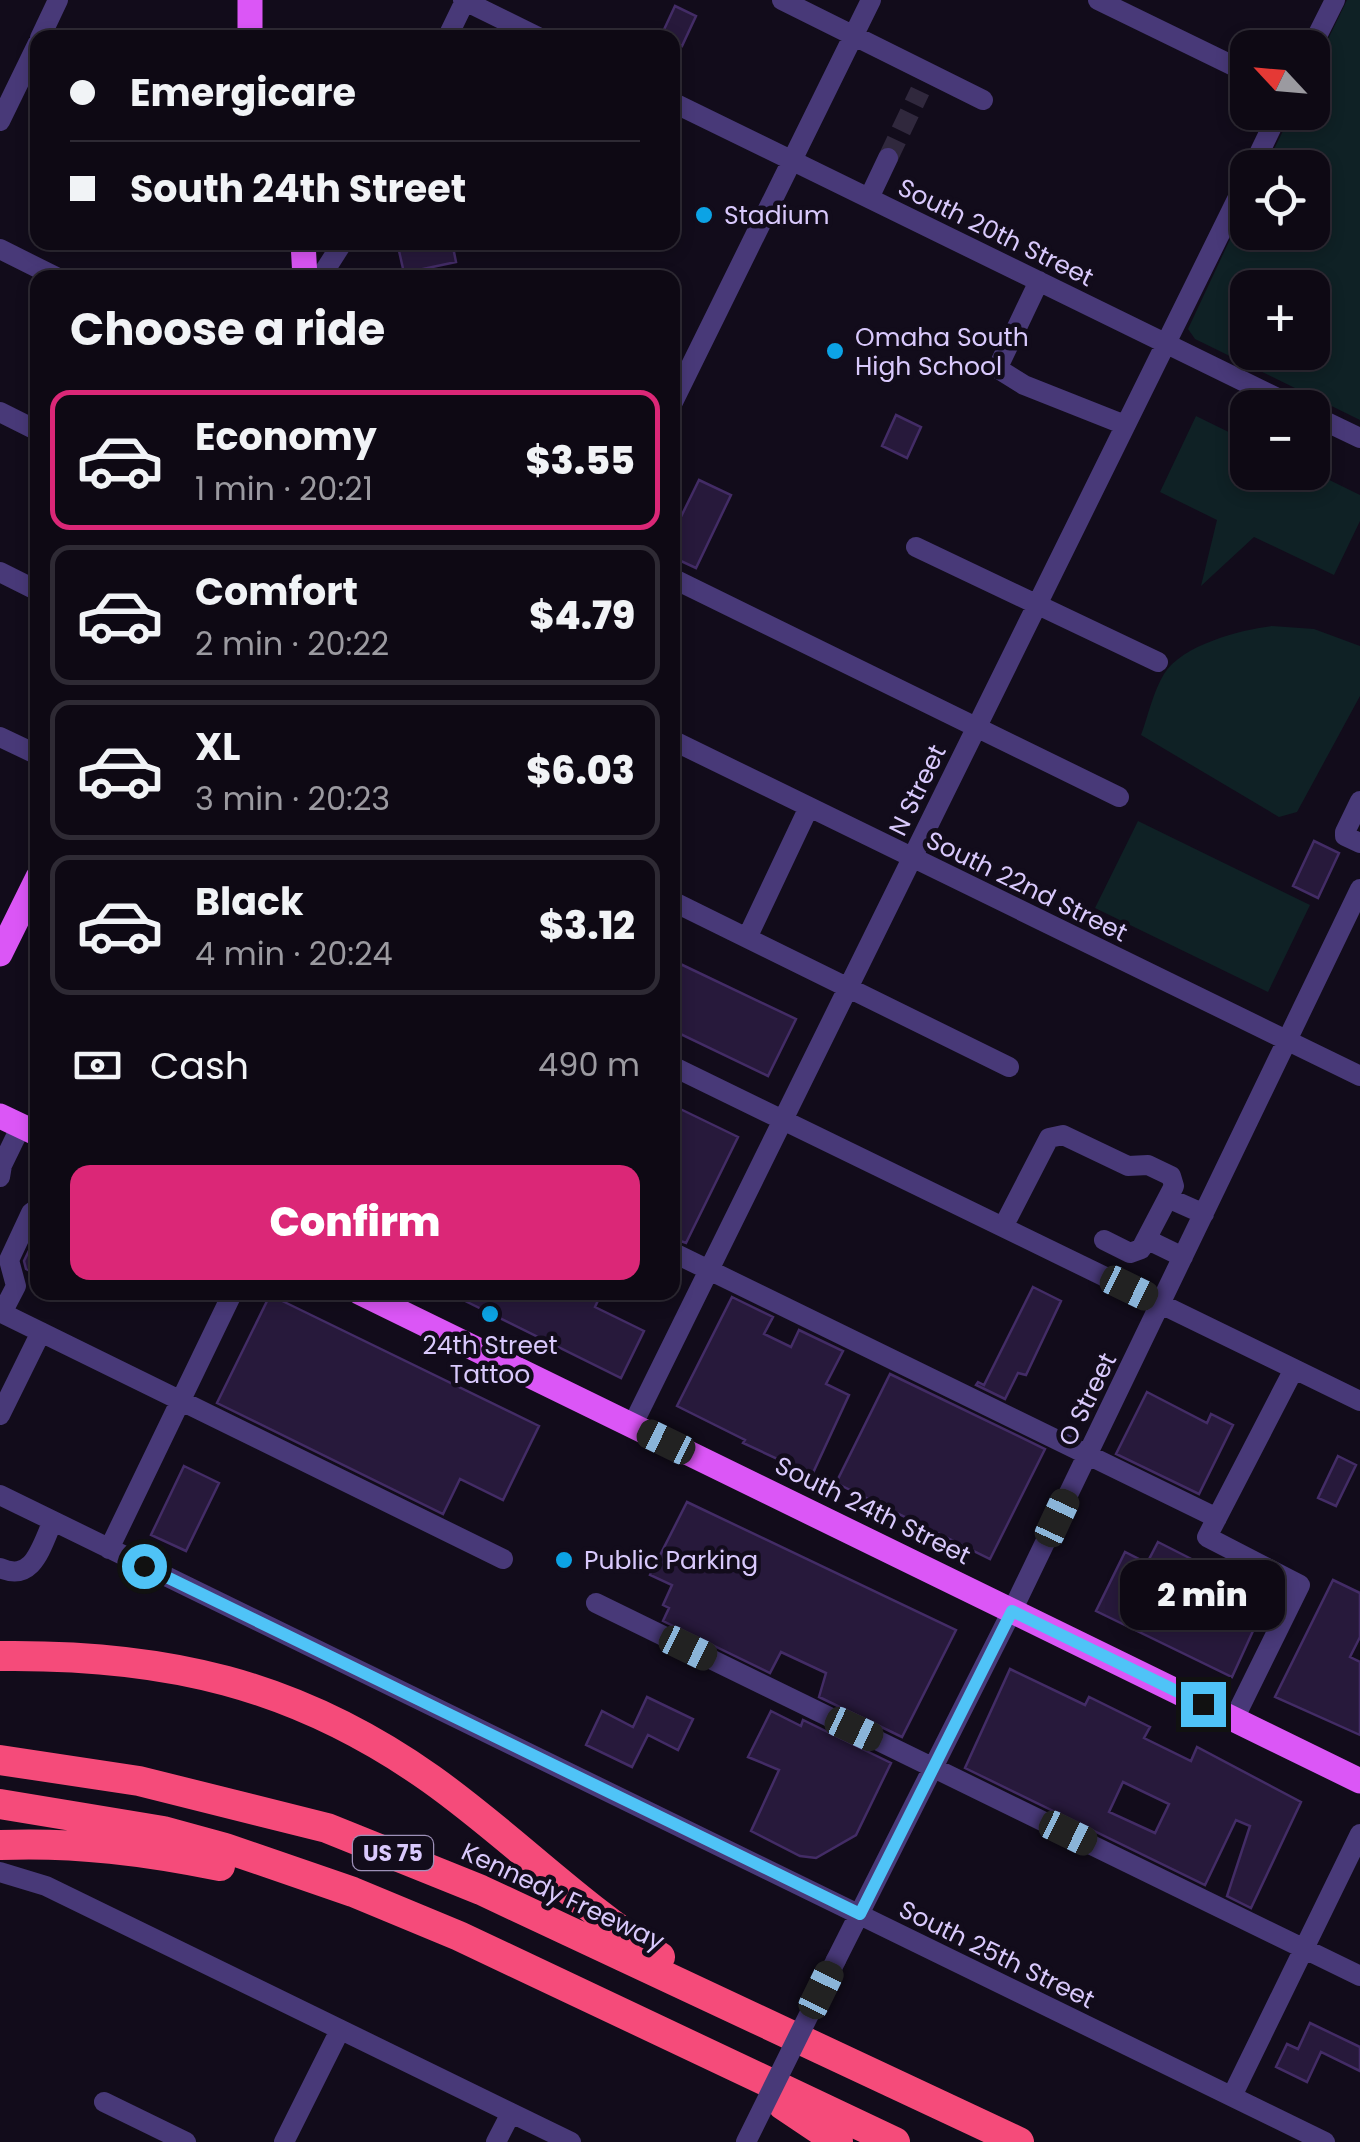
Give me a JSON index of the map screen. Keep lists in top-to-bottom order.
{
  "streets": {
    "highway": ["US 75", "Kennedy Freeway"],
    "main road": ["South 24th Street"],
    "street": [
      "South 20th Street",
      "N Street",
      "South 22nd Street",
      "O Street",
      "South 25th Street"
    ]
  },
  "crossings": [
    ["South 20th Street", "N Street"],
    ["N Street", "South 22nd Street"],
    ["N Street", "South 24th Street"],
    ["South 22nd Street", "O Street"],
    ["O Street", "South 24th Street"],
    ["O Street", "South 25th Street"]
  ],
  "places": [
    "Stadium",
    "Omaha South High School",
    "24th Street Tattoo",
    "Public Parking"
  ],
  "north": "top left",
  "page": {
    "map_buttons": ["+", "−"],
    "banner": ["Emergicare", "South 24th Street"],
    "heading": "Choose a ride",
    "list": [
      {
        "name": "Economy",
        "note": "1 min · 20:21",
        "value": "$3.55"
      },
      {
        "name": "Comfort",
        "note": "2 min · 20:22",
        "value": "$4.79"
      },
      {
        "name": "XL",
        "note": "3 min · 20:23",
        "value": "$6.03"
      },
      {
        "name": "Black",
        "note": "4 min · 20:24",
        "value": "$3.12"
      }
    ],
    "pay": ["Cash", "490 m"],
    "buttons": "Confirm",
    "bubble": "2 min"
  }
}
